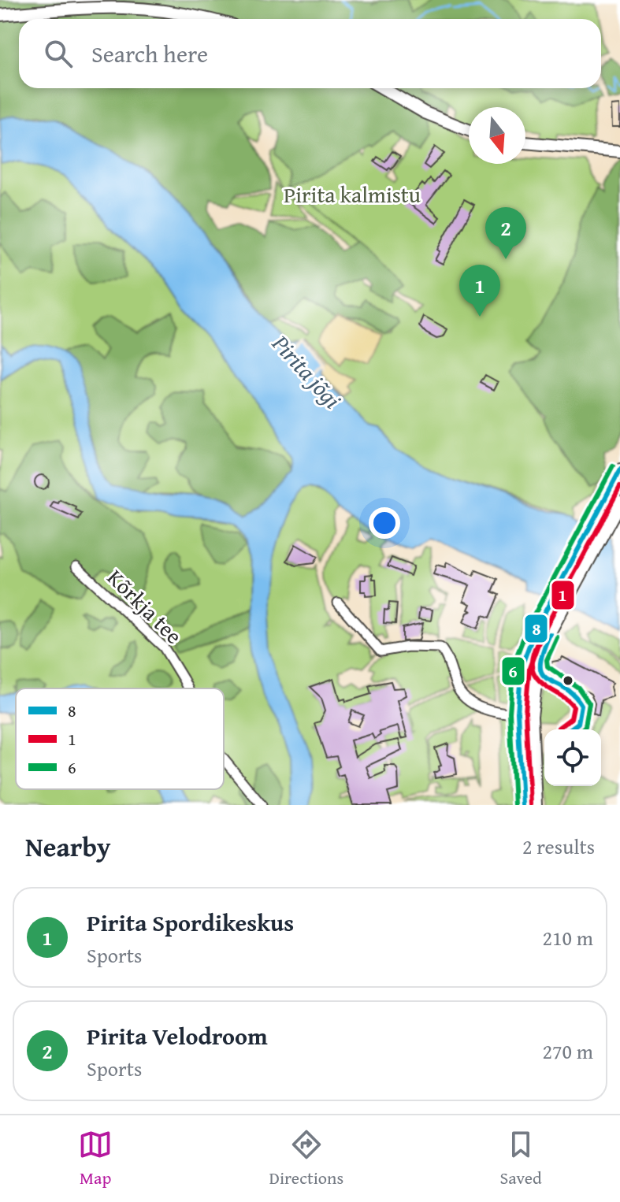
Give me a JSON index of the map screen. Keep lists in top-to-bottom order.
{
  "streets": {
    "street": ["Kõrkja tee"]
  },
  "water": ["Pirita jõgi"],
  "parks": ["Pirita kalmistu"],
  "lines": ["transit line 6", "transit line 8", "transit line 1"],
  "legend": ["8", "1", "6"],
  "north": "bottom",
  "page": {
    "search": "Search here",
    "pins": ["2", "1"],
    "heading": ["Nearby", "2 results"],
    "list": [
      {
        "mark": "1",
        "name": "Pirita Spordikeskus",
        "note": "Sports",
        "value": "210 m"
      },
      {
        "mark": "2",
        "name": "Pirita Velodroom",
        "note": "Sports",
        "value": "270 m"
      }
    ],
    "nav": ["Map", "Directions", "Saved"]
  }
}
